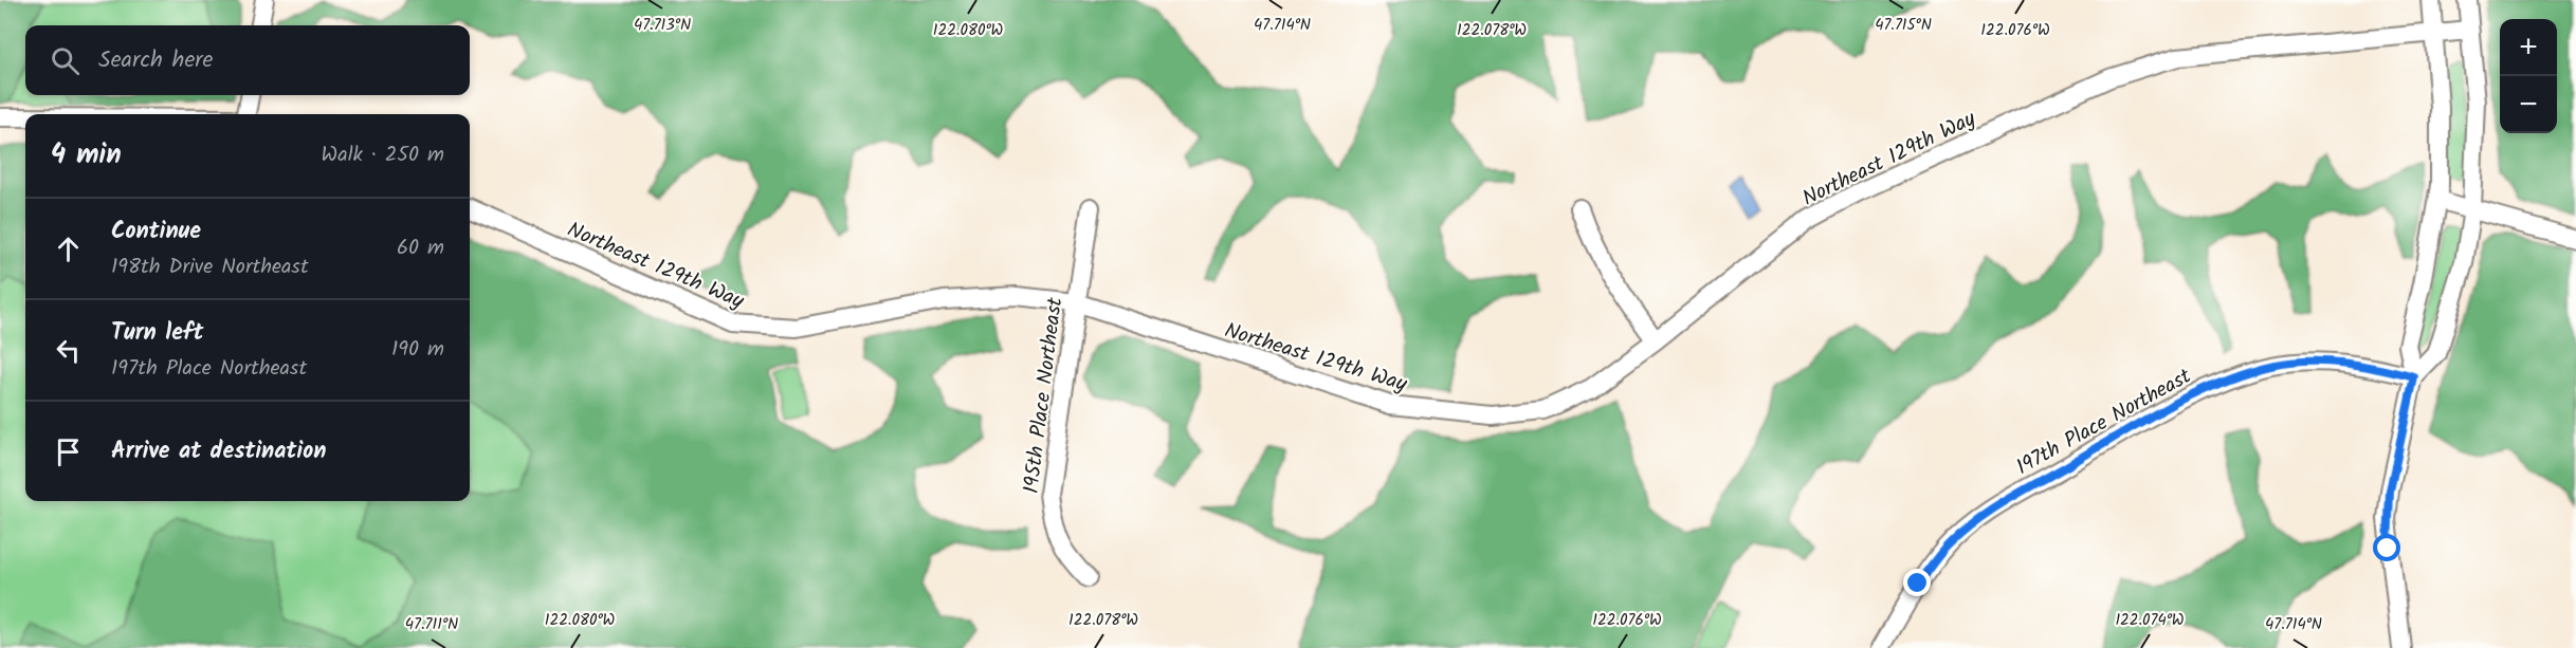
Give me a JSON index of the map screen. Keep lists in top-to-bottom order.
{
  "streets": {
    "street": ["Northeast 129th Way", "195th Place Northeast", "197th Place Northeast"]
  },
  "crossings": [
    ["Northeast 129th Way", "195th Place Northeast"]
  ],
  "page": {
    "map_buttons": ["+", "−"],
    "search": "Search here",
    "heading": ["4 min", "Walk · 250 m"],
    "list": [
      ["Continue", "198th Drive Northeast", "60 m"],
      ["Turn left", "197th Place Northeast", "190 m"],
      "Arrive at destination"
    ]
  },
  "coordinates": [
    "47.713°N",
    "47.714°N",
    "47.715°N",
    "122.080°W",
    "122.078°W",
    "122.076°W",
    "122.074°W",
    "47.711°N"
  ]
}
